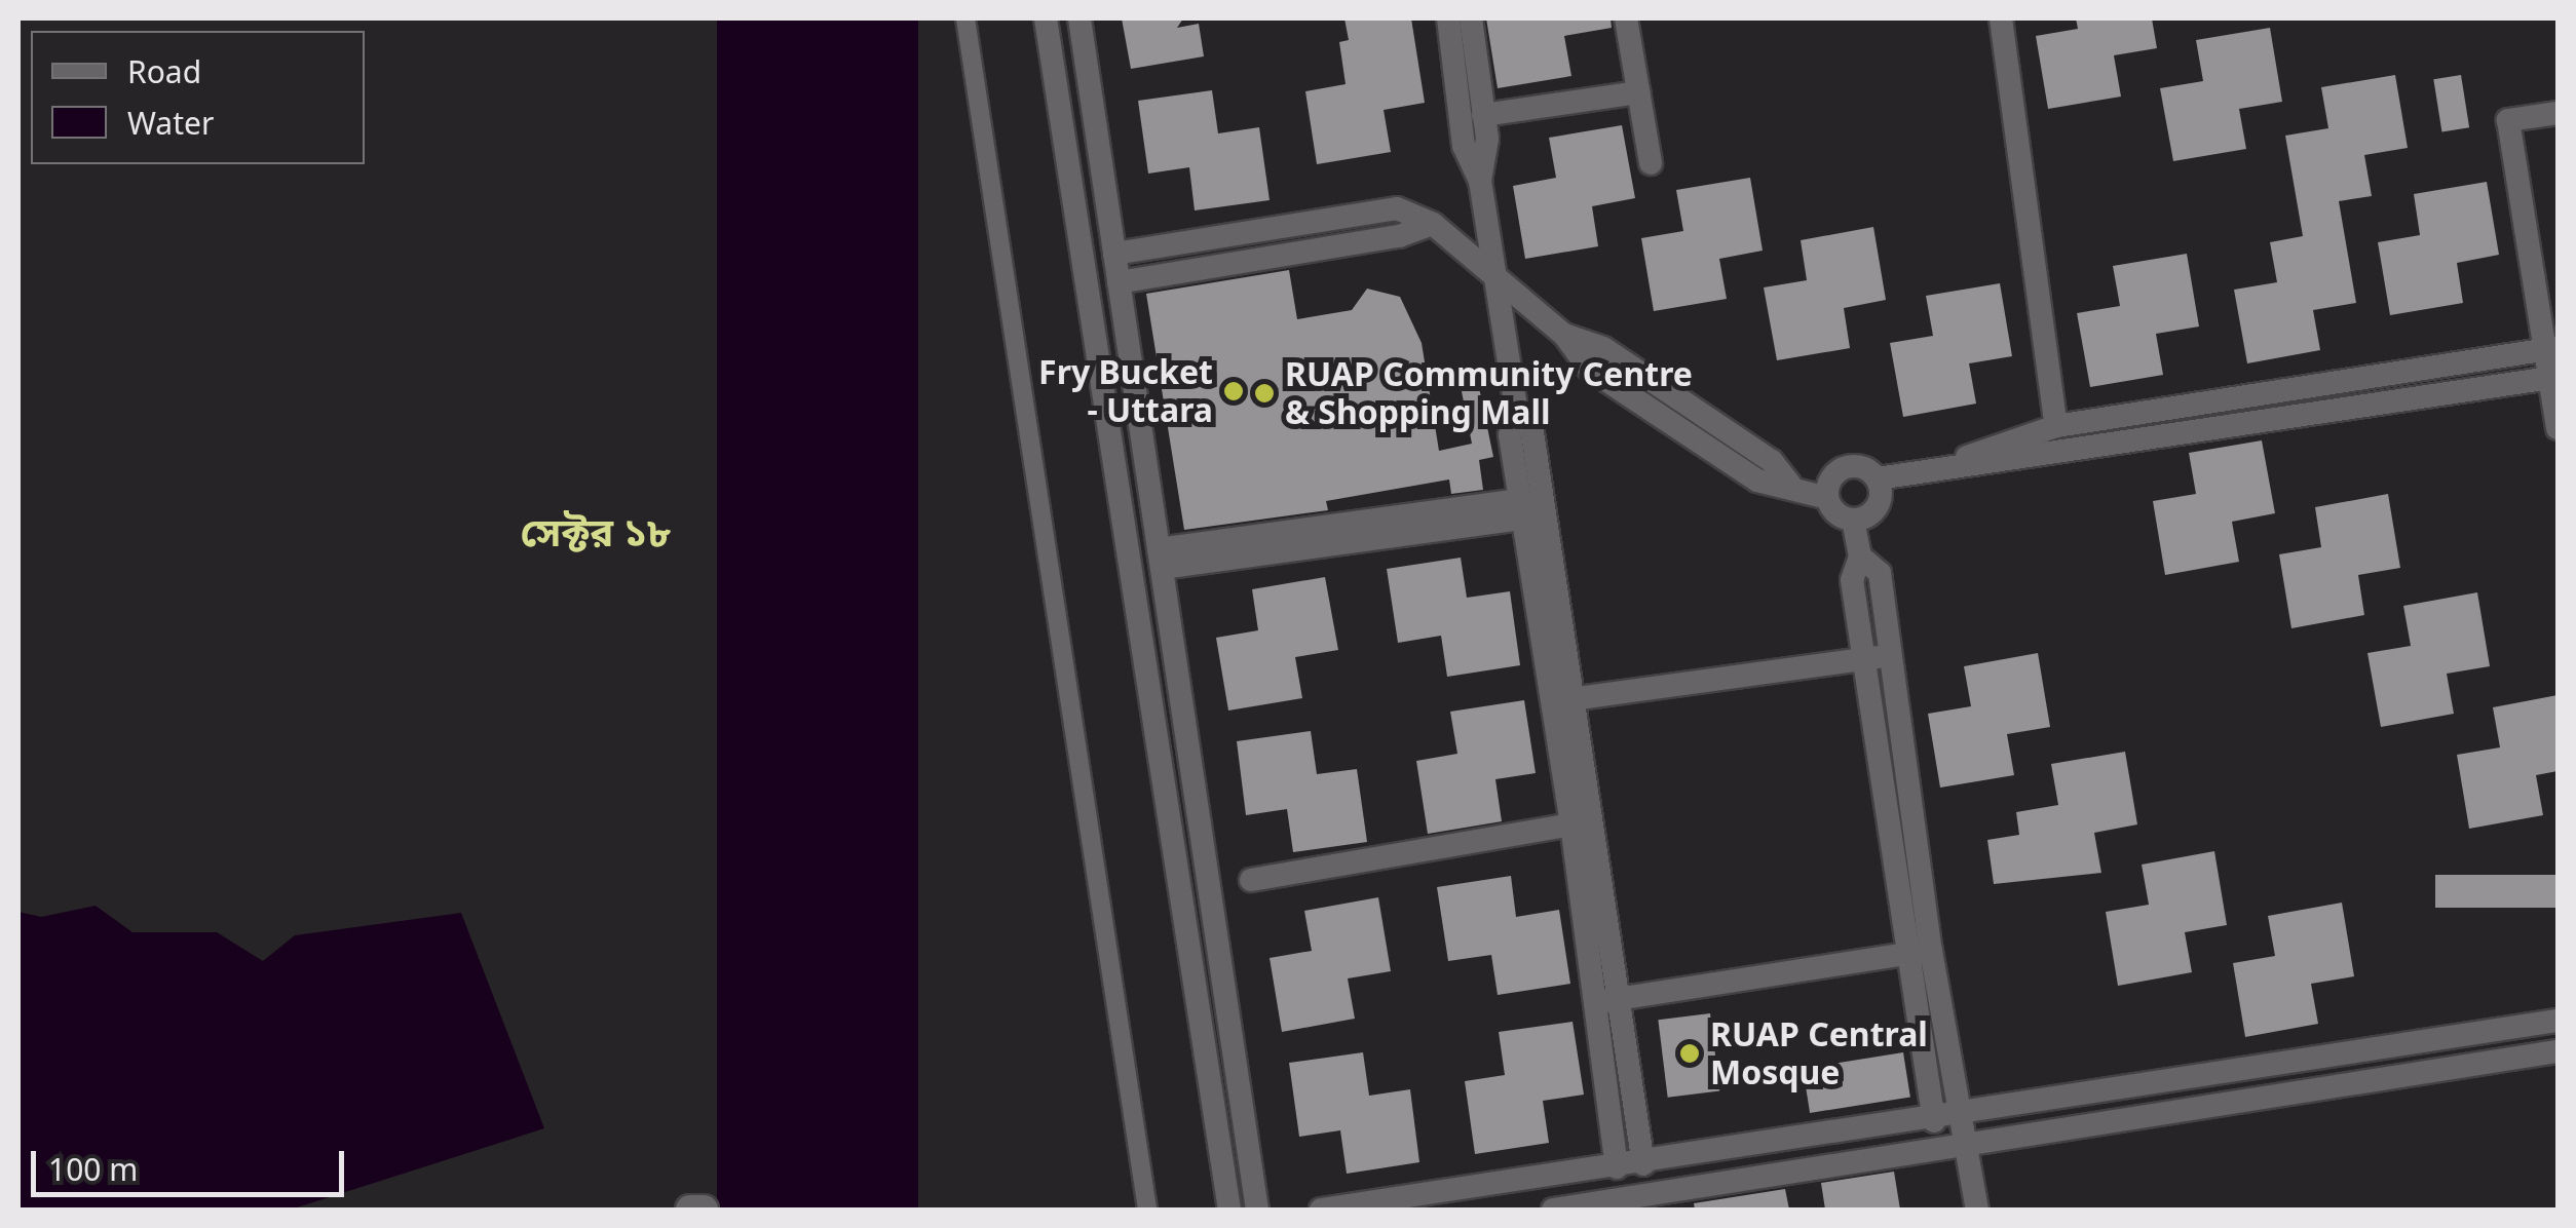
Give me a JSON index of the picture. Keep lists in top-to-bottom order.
{
  "districts": ["সেক্টর ১৮"],
  "places": ["Fry Bucket - Uttara", "RUAP Community Centre & Shopping Mall", "RUAP Central Mosque"],
  "legend": ["Road", "Water"],
  "scale_bar": "100 m"
}
